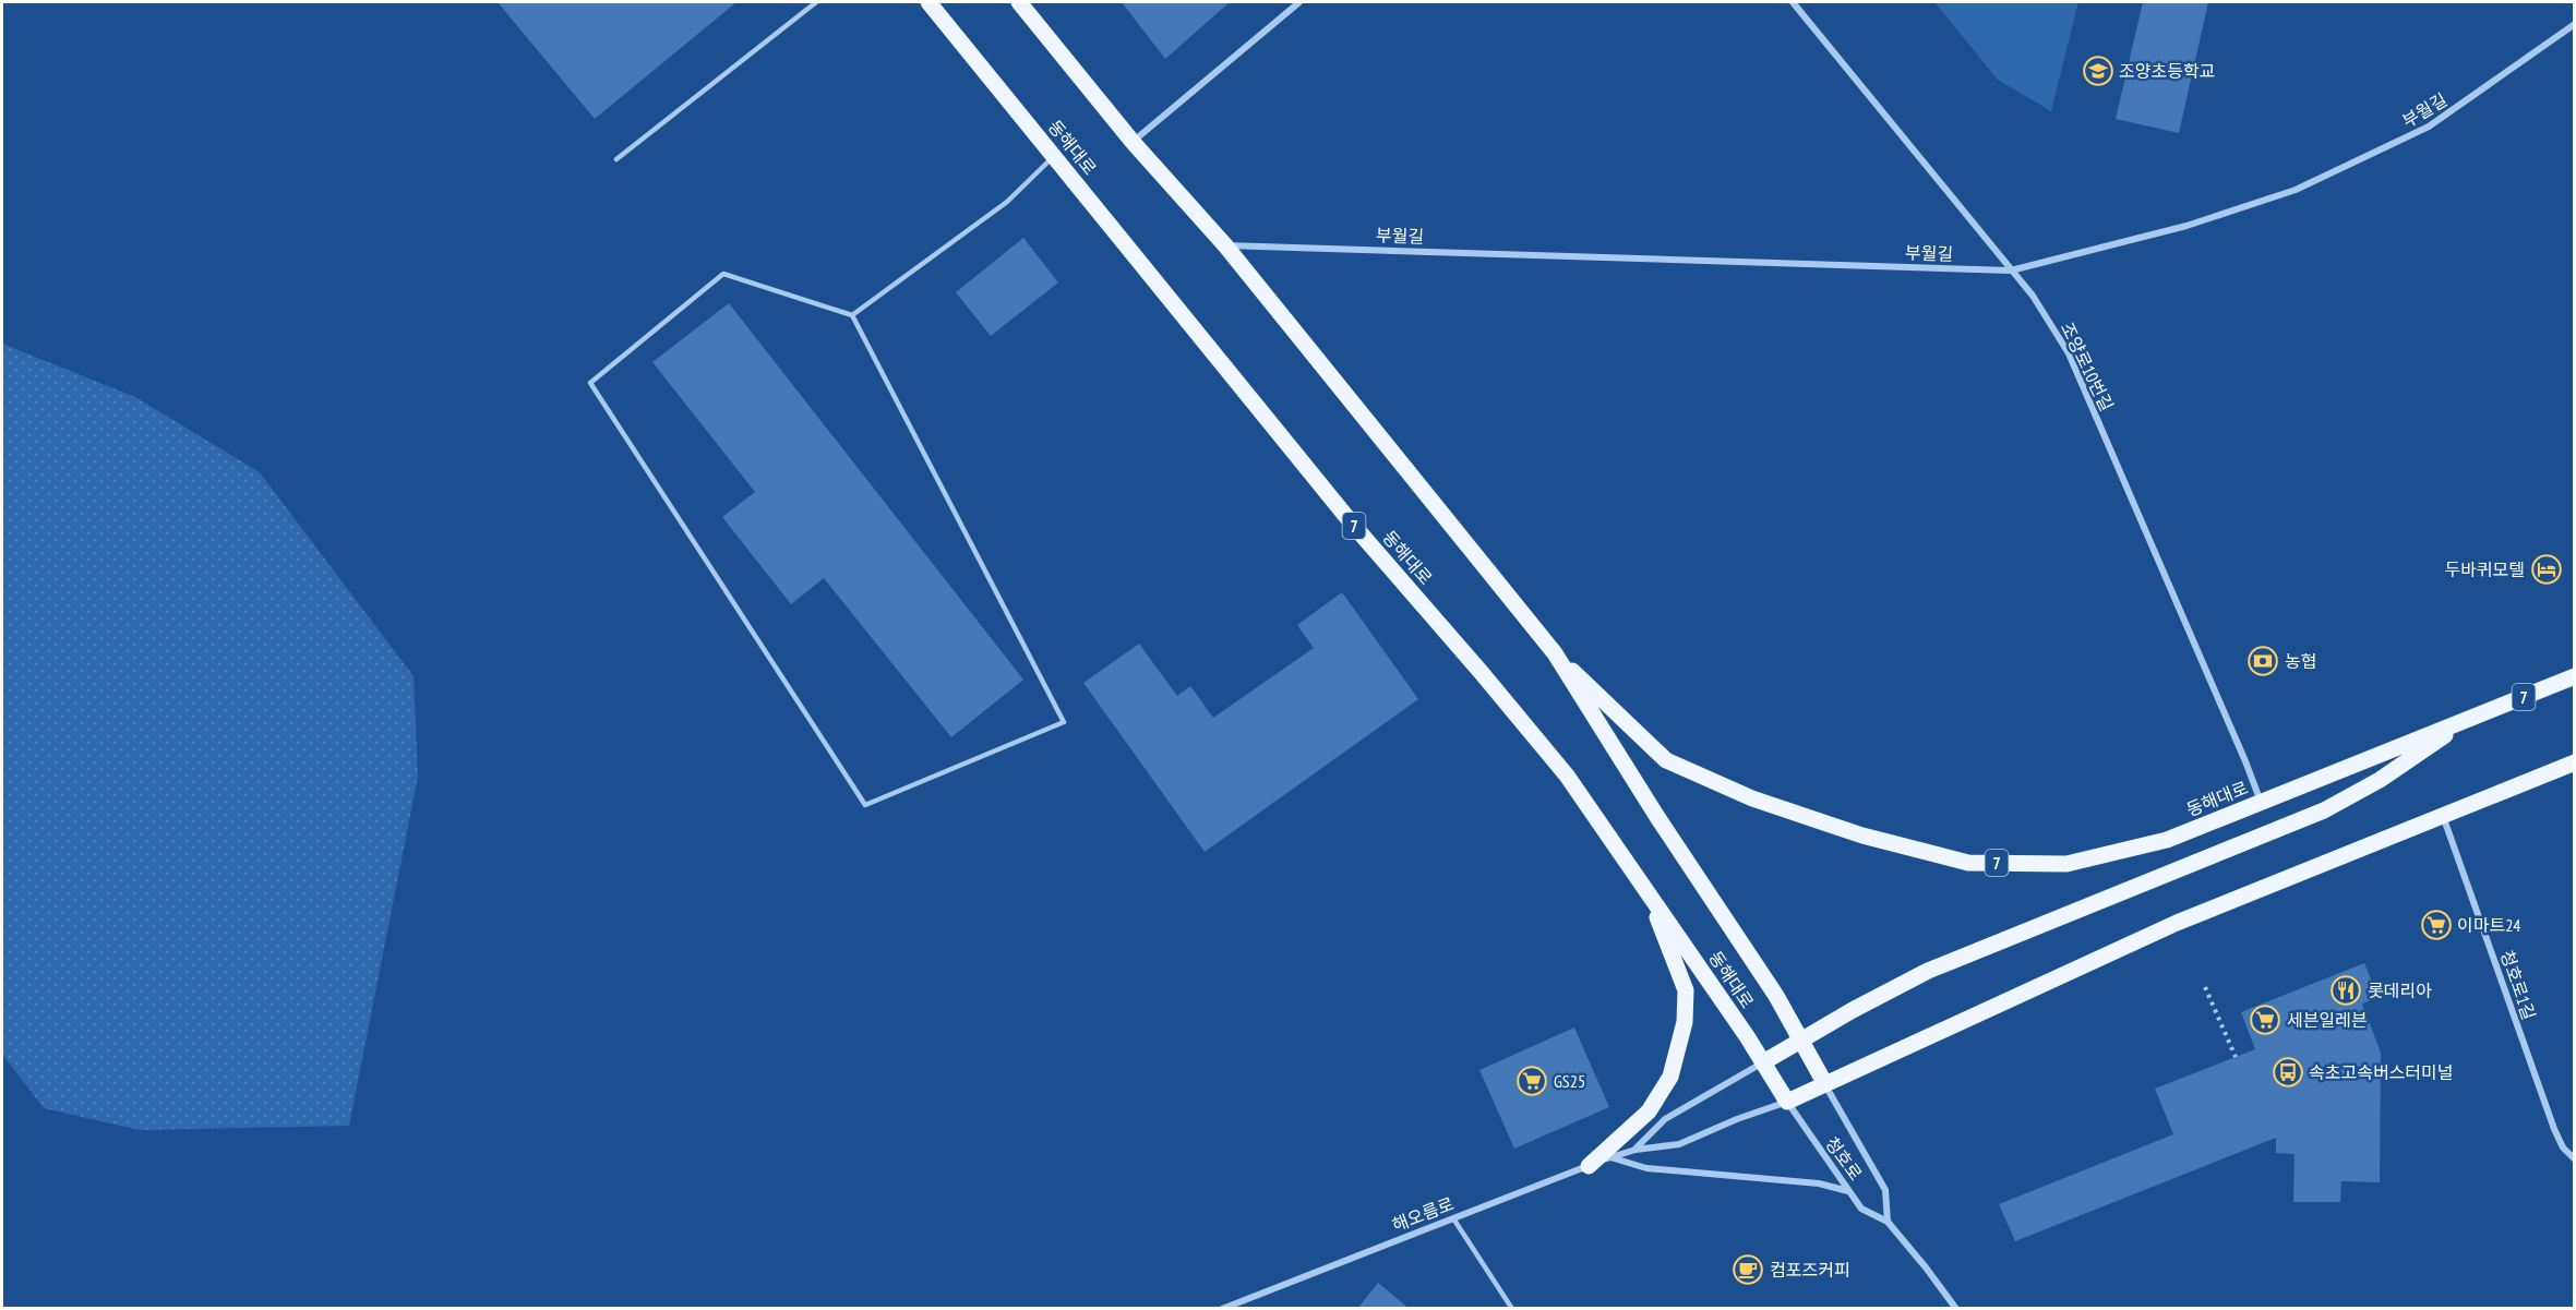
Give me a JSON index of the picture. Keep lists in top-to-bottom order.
{
  "streets": {
    "main road": ["동해대로", "7"],
    "street": [
      "부월길",
      "조양로10번길",
      "청호로1길",
      "청호로",
      "해오름로"
    ]
  },
  "crossings": [
    ["부월길", "동해대로"],
    ["부월길", "조양로10번길"],
    ["동해대로", "조양로10번길"],
    ["동해대로", "청호로"],
    ["동해대로", "해오름로"],
    ["청호로", "해오름로"]
  ],
  "places": {
    "school or university": ["조양초등학교"],
    "hotel": ["두바퀴모텔"],
    "bank": ["농협"],
    "supermarket": ["이마트24", "세븐일레븐", "GS25"],
    "restaurant": ["롯데리아"],
    "bus stop": ["속초고속버스터미널"],
    "cafe": ["컴포즈커피"]
  }
}
